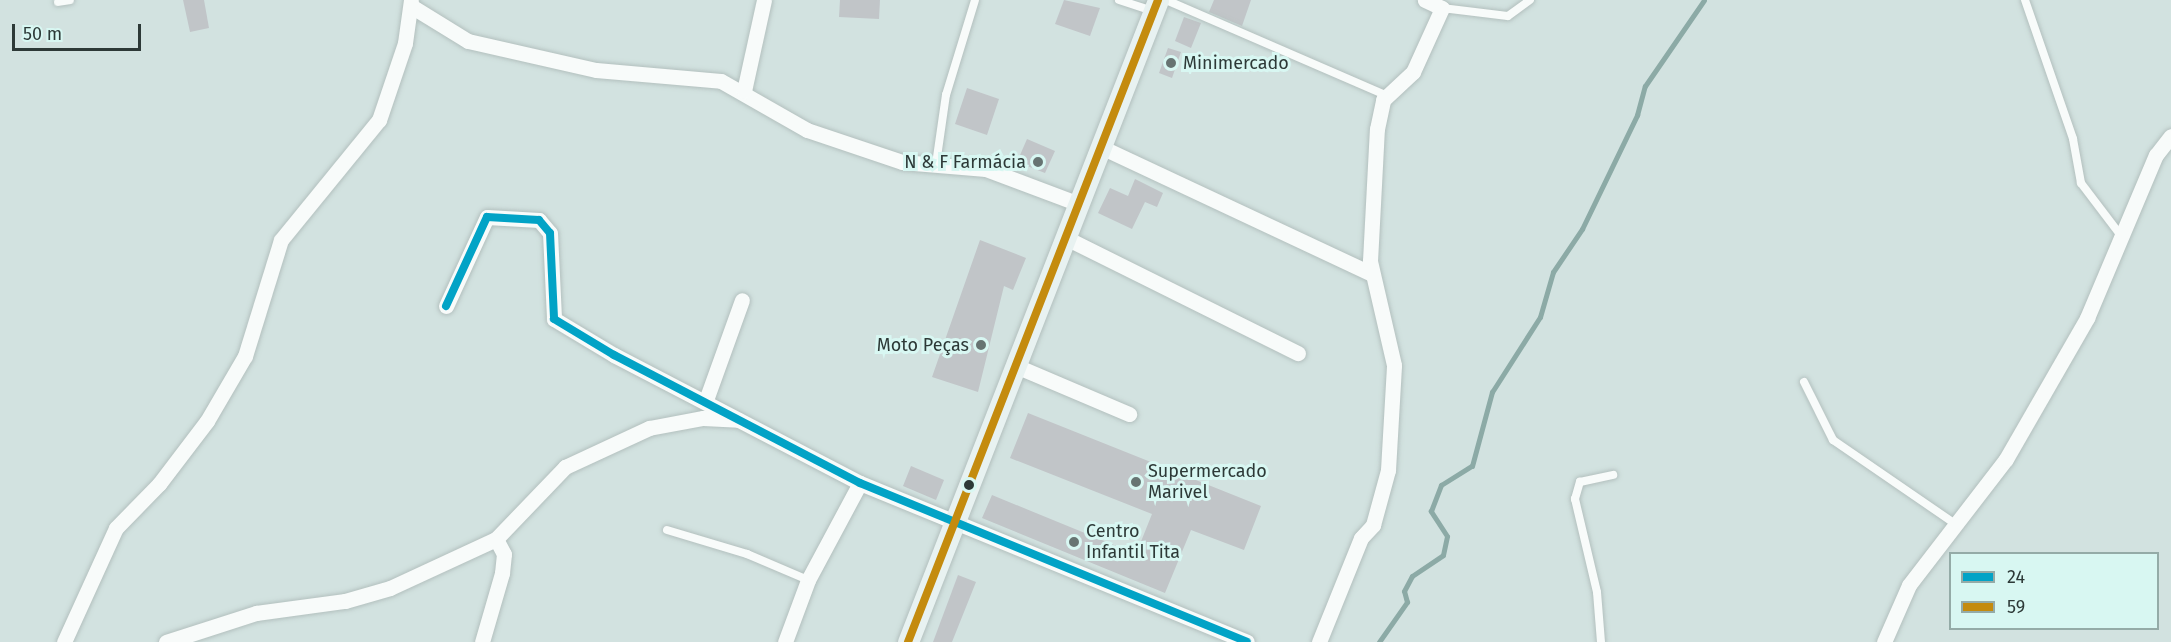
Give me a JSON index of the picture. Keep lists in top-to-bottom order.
{
  "places": [
    "Minimercado",
    "N & F Farmácia",
    "Moto Peças",
    "Supermercado Marivel",
    "Centro Infantil Tita"
  ],
  "lines": ["transit line 59", "transit line 24"],
  "legend": ["24", "59"],
  "scale_bar": "50 m"
}
